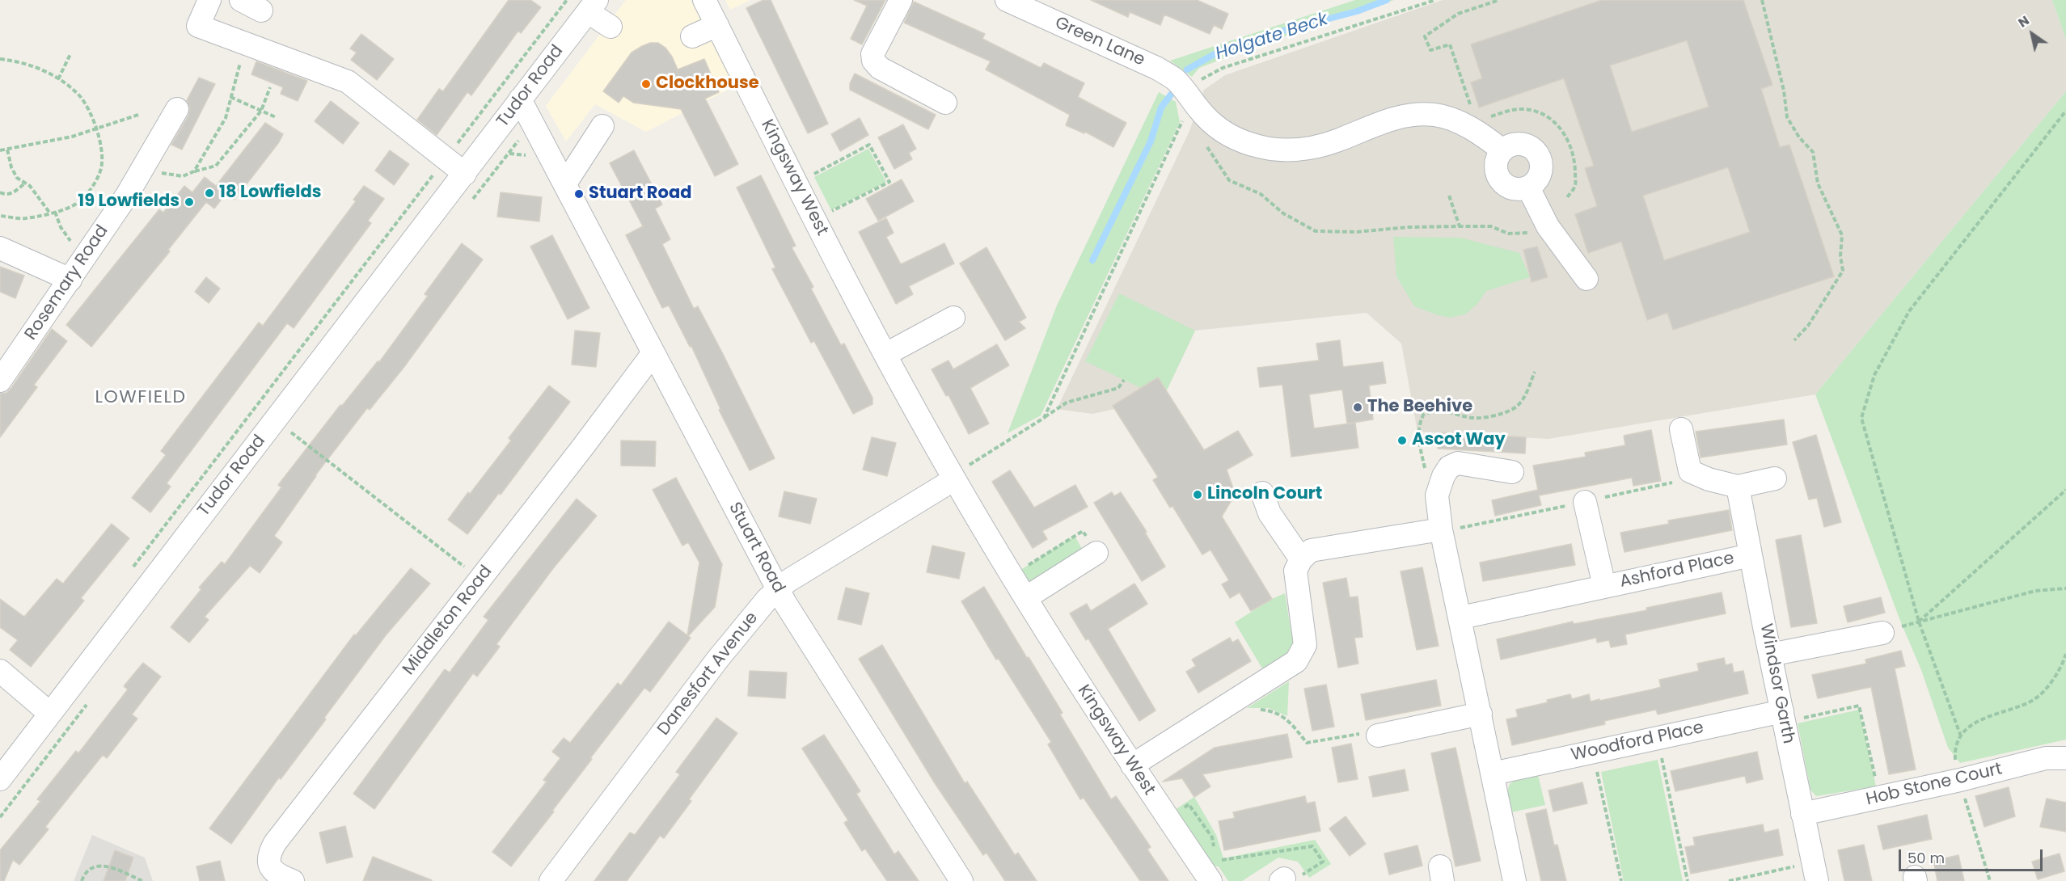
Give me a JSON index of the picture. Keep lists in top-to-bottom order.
{
  "streets": {
    "street": [
      "Green Lane",
      "Tudor Road",
      "Kingsway West",
      "Rosemary Road",
      "Stuart Road",
      "Ashford Place",
      "Middleton Road",
      "Danesfort Avenue",
      "Windsor Garth",
      "Woodford Place",
      "Hob Stone Court"
    ]
  },
  "crossings": [
    ["Tudor Road", "Stuart Road"],
    ["Kingsway West", "Danesfort Avenue"],
    ["Stuart Road", "Middleton Road"],
    ["Stuart Road", "Danesfort Avenue"],
    ["Ashford Place", "Windsor Garth"],
    ["Windsor Garth", "Woodford Place"],
    ["Windsor Garth", "Hob Stone Court"]
  ],
  "districts": ["LOWFIELD"],
  "water": ["Holgate Beck"],
  "places": [
    "Clockhouse",
    "18 Lowfields",
    "Stuart Road",
    "19 Lowfields",
    "The Beehive",
    "Ascot Way",
    "Lincoln Court"
  ],
  "scale_bar": "50 m",
  "north": "top left"
}
